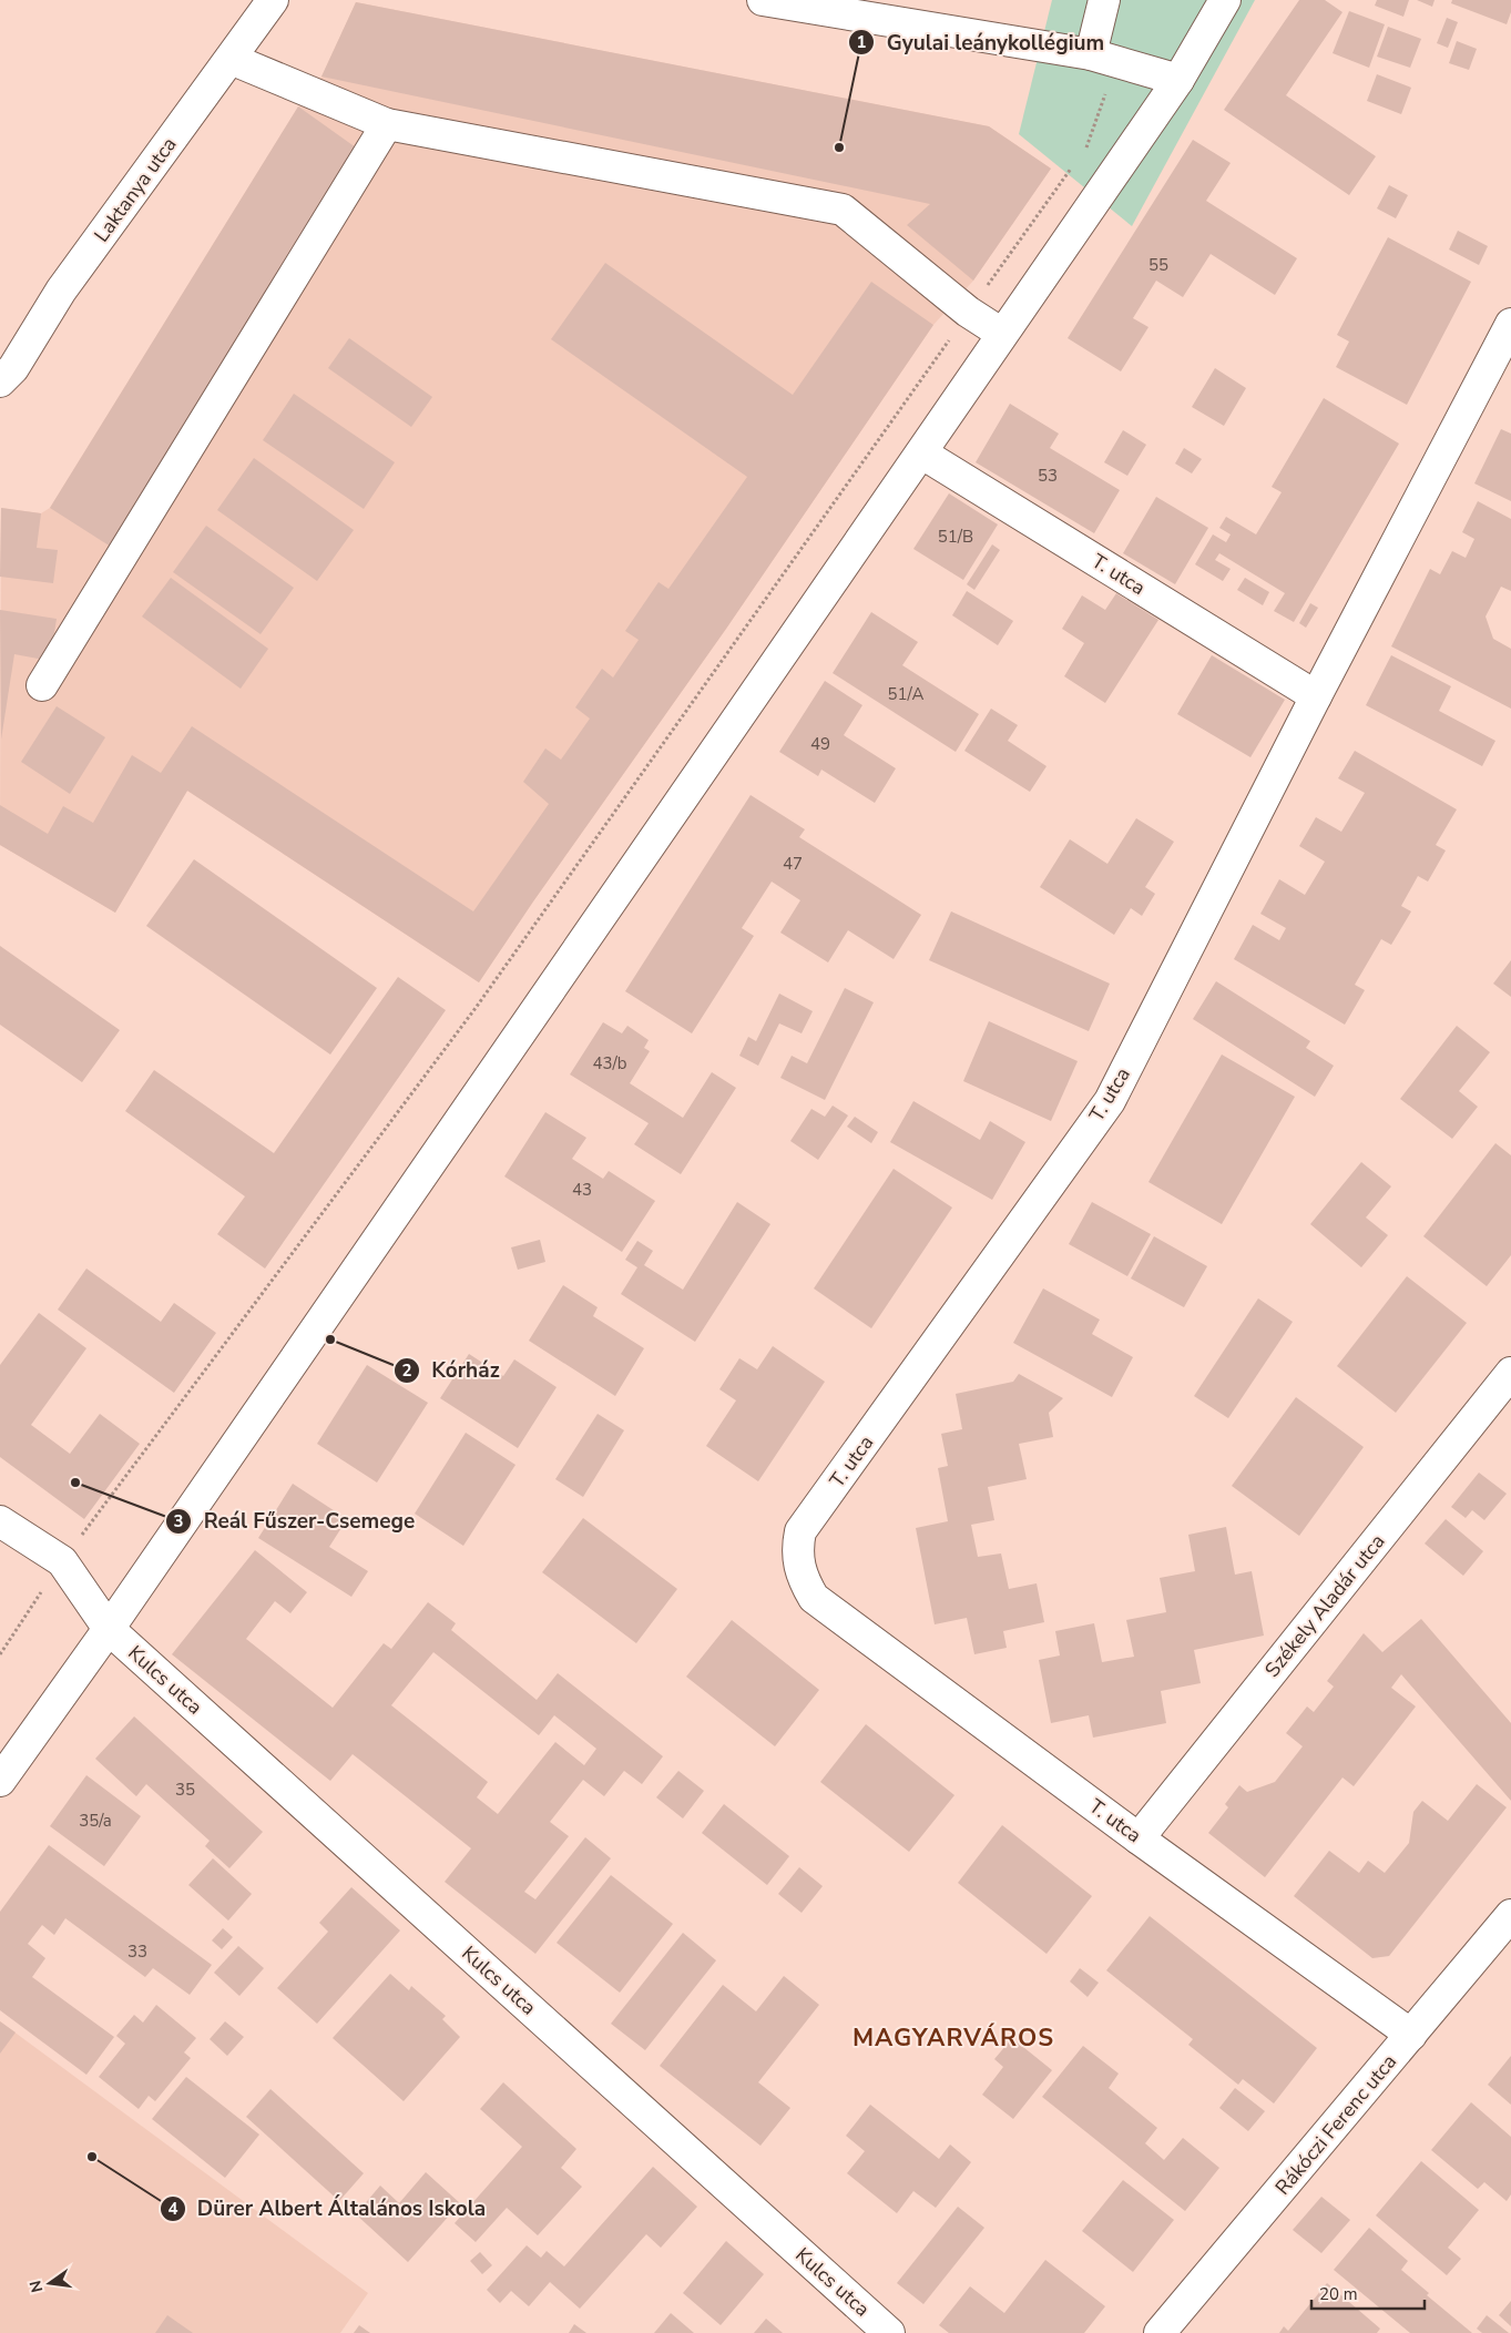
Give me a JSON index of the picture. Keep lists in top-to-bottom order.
{
  "streets": {
    "street": [
      "Laktanya utca",
      "T. utca",
      "Székely Aladár utca",
      "Kulcs utca",
      "Rákóczi Ferenc utca"
    ]
  },
  "crossings": [
    ["T. utca", "Székely Aladár utca"],
    ["T. utca", "Rákóczi Ferenc utca"]
  ],
  "districts": ["MAGYARVÁROS"],
  "places": [
    "Gyulai leánykollégium",
    "Kórház",
    "Reál Fűszer-Csemege",
    "Dürer Albert Általános Iskola"
  ],
  "house_numbers": [
    "55",
    "53",
    "51/B",
    "51/A",
    "49",
    "47",
    "43/b",
    "43",
    "35",
    "35/a",
    "33"
  ],
  "scale_bar": "20 m",
  "north": "left"
}
